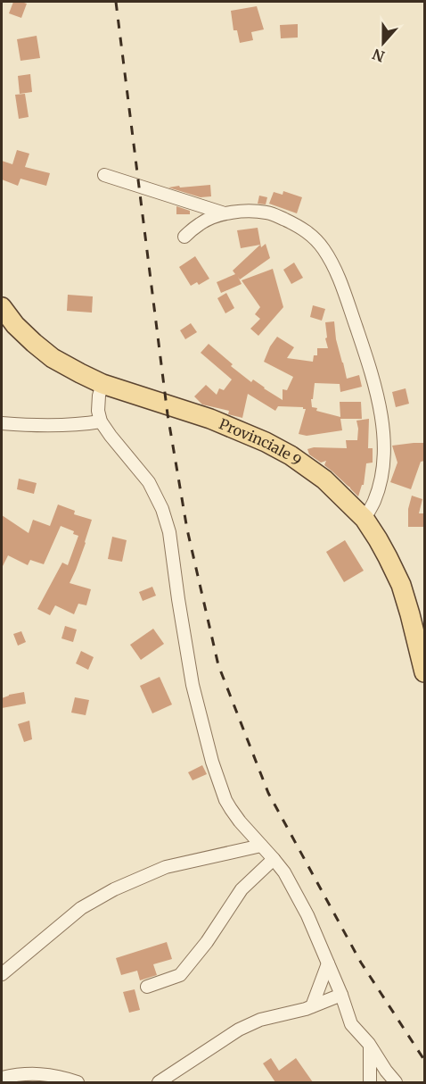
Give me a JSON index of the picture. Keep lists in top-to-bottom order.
{
  "streets": {
    "main road": ["Provinciale 9"]
  },
  "north": "bottom"
}
